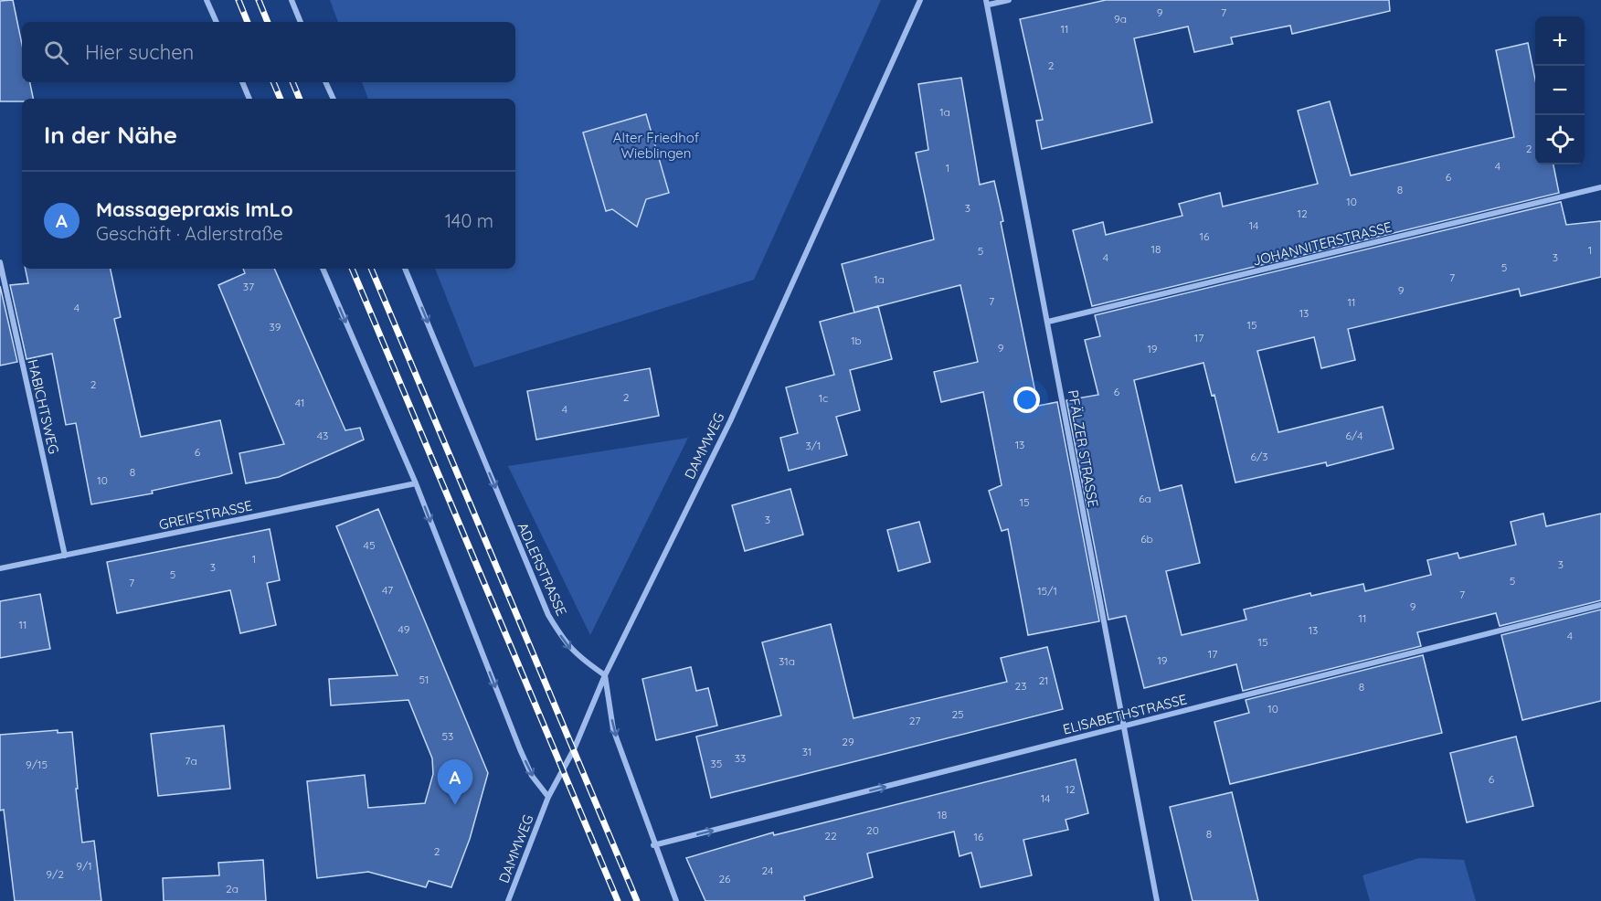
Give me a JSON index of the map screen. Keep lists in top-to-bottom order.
{
  "streets": {
    "street": [
      "JOHANNITERSTRASSE",
      "HABICHTSWEG",
      "DAMMWEG",
      "PFÄLZER STRASSE",
      "GREIFSTRASSE",
      "ADLERSTRASSE",
      "ELISABETHSTRASSE"
    ]
  },
  "crossings": [
    ["JOHANNITERSTRASSE", "PFÄLZER STRASSE"],
    ["HABICHTSWEG", "GREIFSTRASSE"],
    ["DAMMWEG", "ADLERSTRASSE"],
    ["PFÄLZER STRASSE", "ELISABETHSTRASSE"]
  ],
  "one_way": ["ADLERSTRASSE", "ELISABETHSTRASSE"],
  "parks": ["Alter Friedhof Wieblingen"],
  "house_numbers": [
    "9",
    "7",
    "9a",
    "11",
    "2",
    "1a",
    "2",
    "4",
    "1",
    "6",
    "8",
    "10",
    "3",
    "12",
    "14",
    "16",
    "18",
    "1",
    "5",
    "4",
    "3",
    "5",
    "7",
    "1a",
    "37",
    "9",
    "7",
    "11",
    "4",
    "13",
    "15",
    "39",
    "17",
    "1b",
    "9",
    "19",
    "2",
    "6",
    "2",
    "1c",
    "41",
    "4",
    "43",
    "6/4",
    "13",
    "3/1",
    "6",
    "6/3",
    "8",
    "10",
    "6a",
    "15",
    "3",
    "6b",
    "45",
    "1",
    "3",
    "3",
    "5",
    "5",
    "7",
    "47",
    "15/1",
    "7",
    "9",
    "11",
    "11",
    "49",
    "13",
    "4",
    "15",
    "17",
    "19",
    "31a",
    "51",
    "21",
    "23",
    "8",
    "10",
    "25",
    "27",
    "53",
    "29",
    "31",
    "33",
    "7a",
    "35",
    "9/15",
    "6",
    "12",
    "14",
    "18",
    "20",
    "8",
    "22",
    "16",
    "2",
    "9/1",
    "24",
    "9/2",
    "26",
    "2a"
  ],
  "page": {
    "map_buttons": ["+", "−"],
    "search": "Hier suchen",
    "heading": "In der Nähe",
    "list": [
      {
        "mark": "A",
        "name": "Massagepraxis ImLo",
        "note": "Geschäft · Adlerstraße",
        "value": "140 m"
      }
    ],
    "pins": "A"
  }
}
